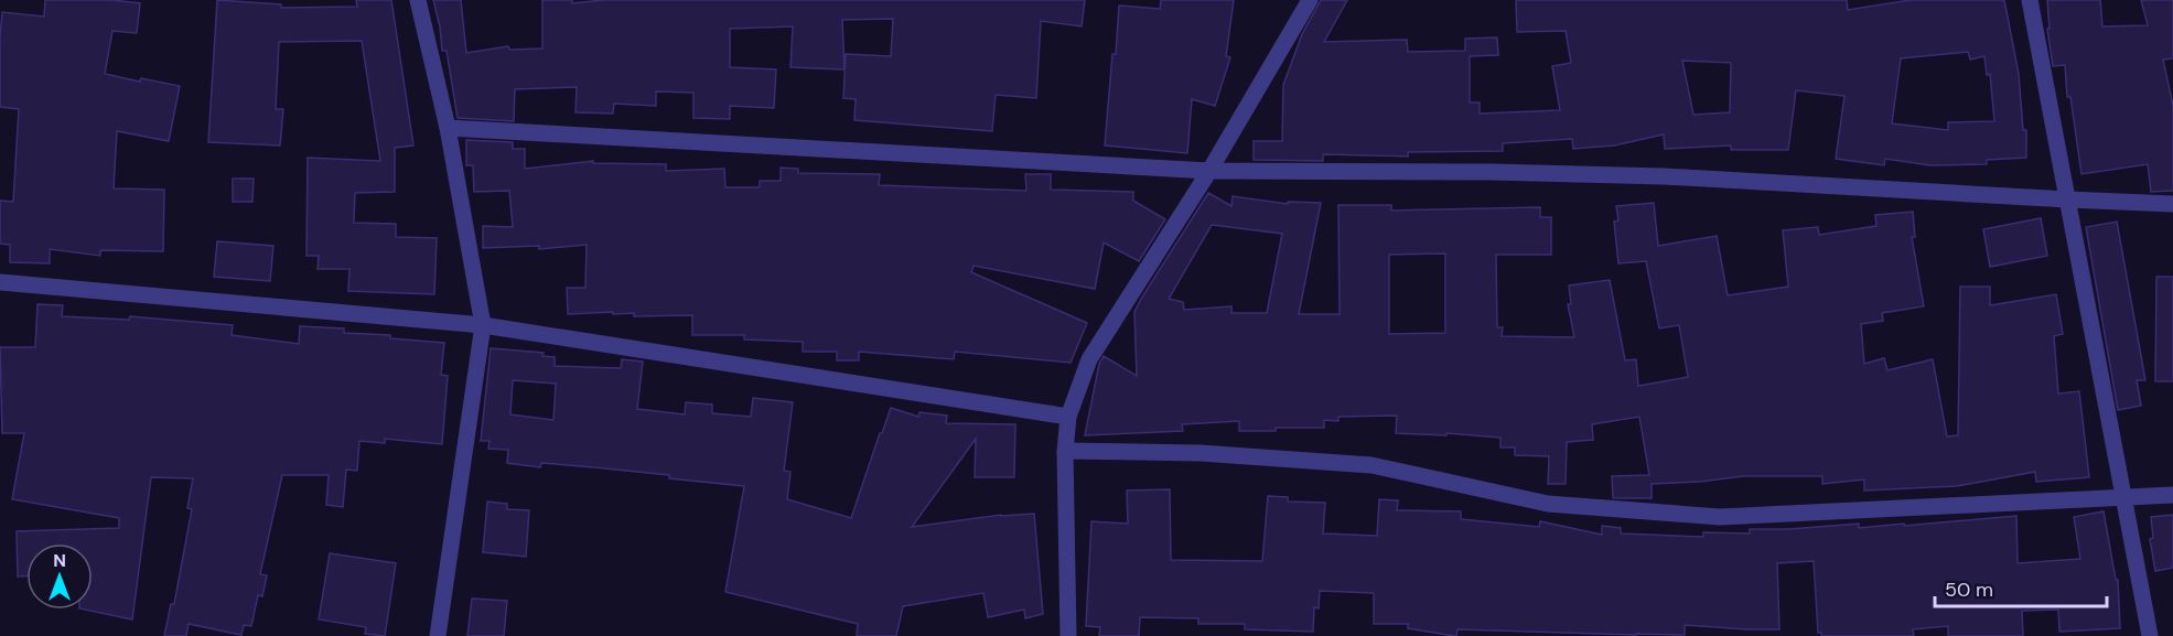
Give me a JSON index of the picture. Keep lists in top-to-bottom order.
{
  "scale_bar": "50 m",
  "north": "top"
}
